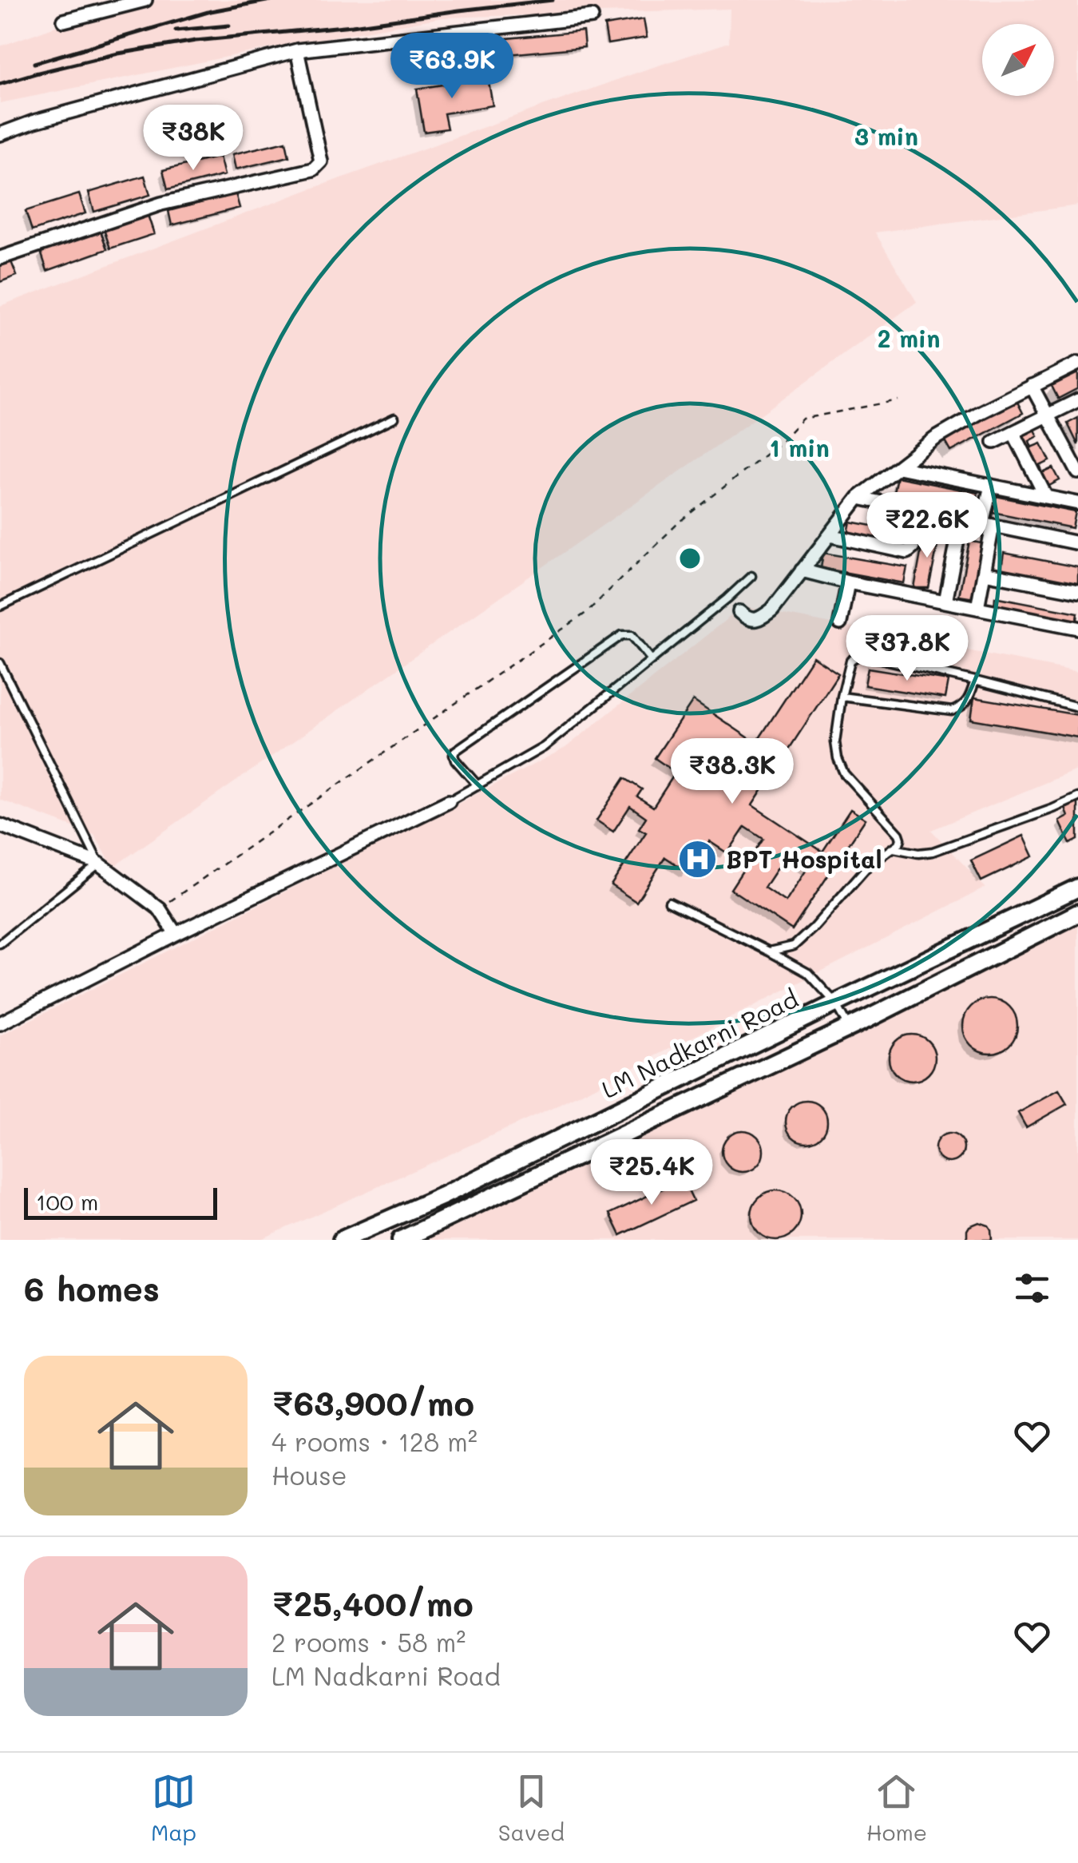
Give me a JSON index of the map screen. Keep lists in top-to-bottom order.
{
  "streets": {
    "street": ["LM Nadkarni Road"]
  },
  "places": {
    "hospital": ["BPT Hospital"]
  },
  "scale_bar": "100 m",
  "north": "top right",
  "page": {
    "price": [
      "₹63.9K",
      "₹38K",
      "₹22.6K",
      "₹37.8K",
      "₹38.3K",
      "₹25.4K"
    ],
    "scale": "100 m",
    "heading": "6 homes",
    "list": [
      {
        "name": "₹63,900/mo",
        "note": "4 rooms · 128 m² · House"
      },
      {
        "name": "₹25,400/mo",
        "note": "2 rooms · 58 m² · LM Nadkarni Road"
      }
    ],
    "tabs": ["Map", "Saved", "Home"]
  },
  "rings": ["3 min", "2 min", "1 min"]
}
